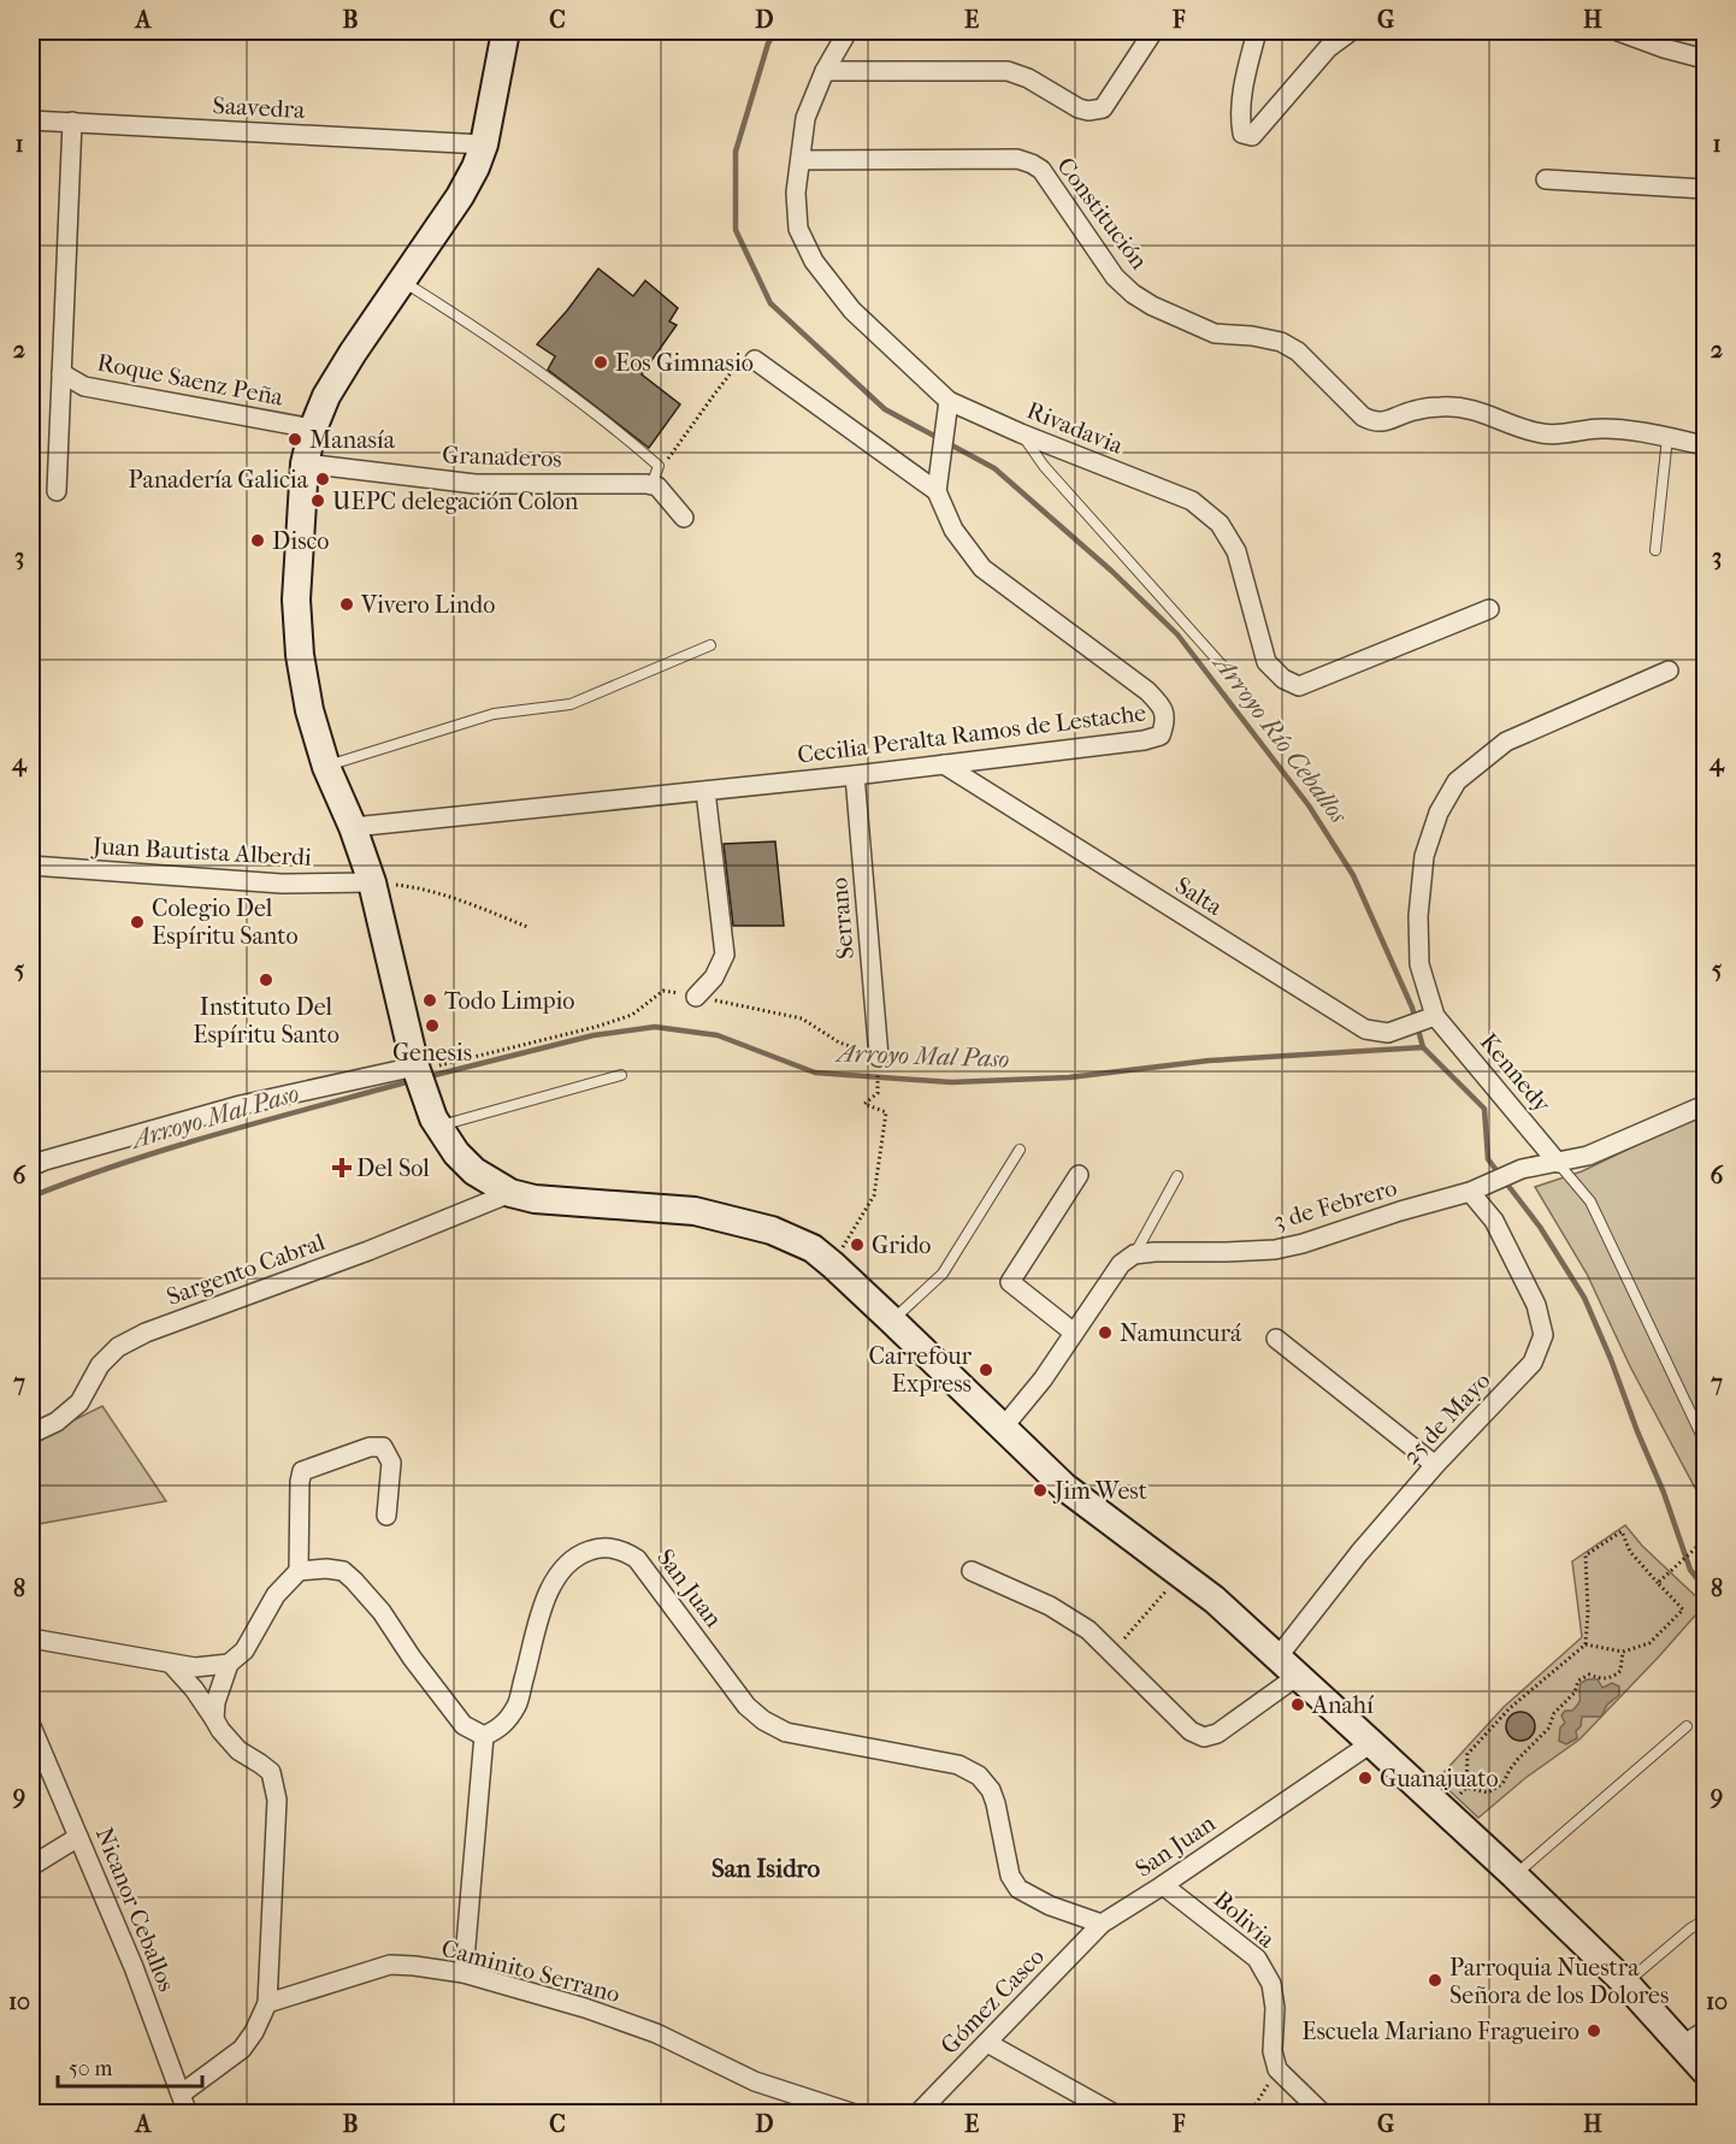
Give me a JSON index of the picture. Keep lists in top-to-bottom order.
{
  "streets": {
    "street": [
      "Saavedra",
      "Constitución",
      "Roque Saenz Peña",
      "Rivadavia",
      "Granaderos",
      "Cecilia Peralta Ramos de Lestache",
      "Juan Bautista Alberdi",
      "Salta",
      "Serrano",
      "Kennedy",
      "3 de Febrero",
      "Sargento Cabral",
      "25 de Mayo",
      "San Juan",
      "Nicanor Ceballos",
      "Bolivia",
      "Caminito Serrano",
      "Gómez Casco"
    ]
  },
  "crossings": [
    ["Constitución", "Rivadavia"],
    ["Cecilia Peralta Ramos de Lestache", "Salta"],
    ["Cecilia Peralta Ramos de Lestache", "Serrano"],
    ["Salta", "Kennedy"],
    ["Kennedy", "3 de Febrero"],
    ["3 de Febrero", "25 de Mayo"],
    ["San Juan", "Bolivia"],
    ["San Juan", "Gómez Casco"]
  ],
  "districts": ["San Isidro"],
  "water": ["Arroyo Río Ceballos", "Arroyo Mal Paso"],
  "places": {
    "other": [
      "Eos Gimnasio",
      "Manasía",
      "Panadería Galicia",
      "UEPC delegación Colon",
      "Disco",
      "Vivero Lindo",
      "Colegio Del Espíritu Santo",
      "Instituto Del Espíritu Santo",
      "Todo Limpio",
      "Genesis",
      "Grido",
      "Namuncurá",
      "Carrefour Express",
      "Jim West",
      "Anahí",
      "Guanajuato",
      "Parroquia Nuestra Señora de los Dolores",
      "Escuela Mariano Fragueiro"
    ],
    "health": ["Del Sol"]
  },
  "scale_bar": "50 m",
  "grid": {
    "columns": [
      "A",
      "B",
      "C",
      "D",
      "E",
      "F",
      "G",
      "H"
    ],
    "rows": [
      "1",
      "2",
      "3",
      "4",
      "5",
      "6",
      "7",
      "8",
      "9",
      "10"
    ]
  }
}
